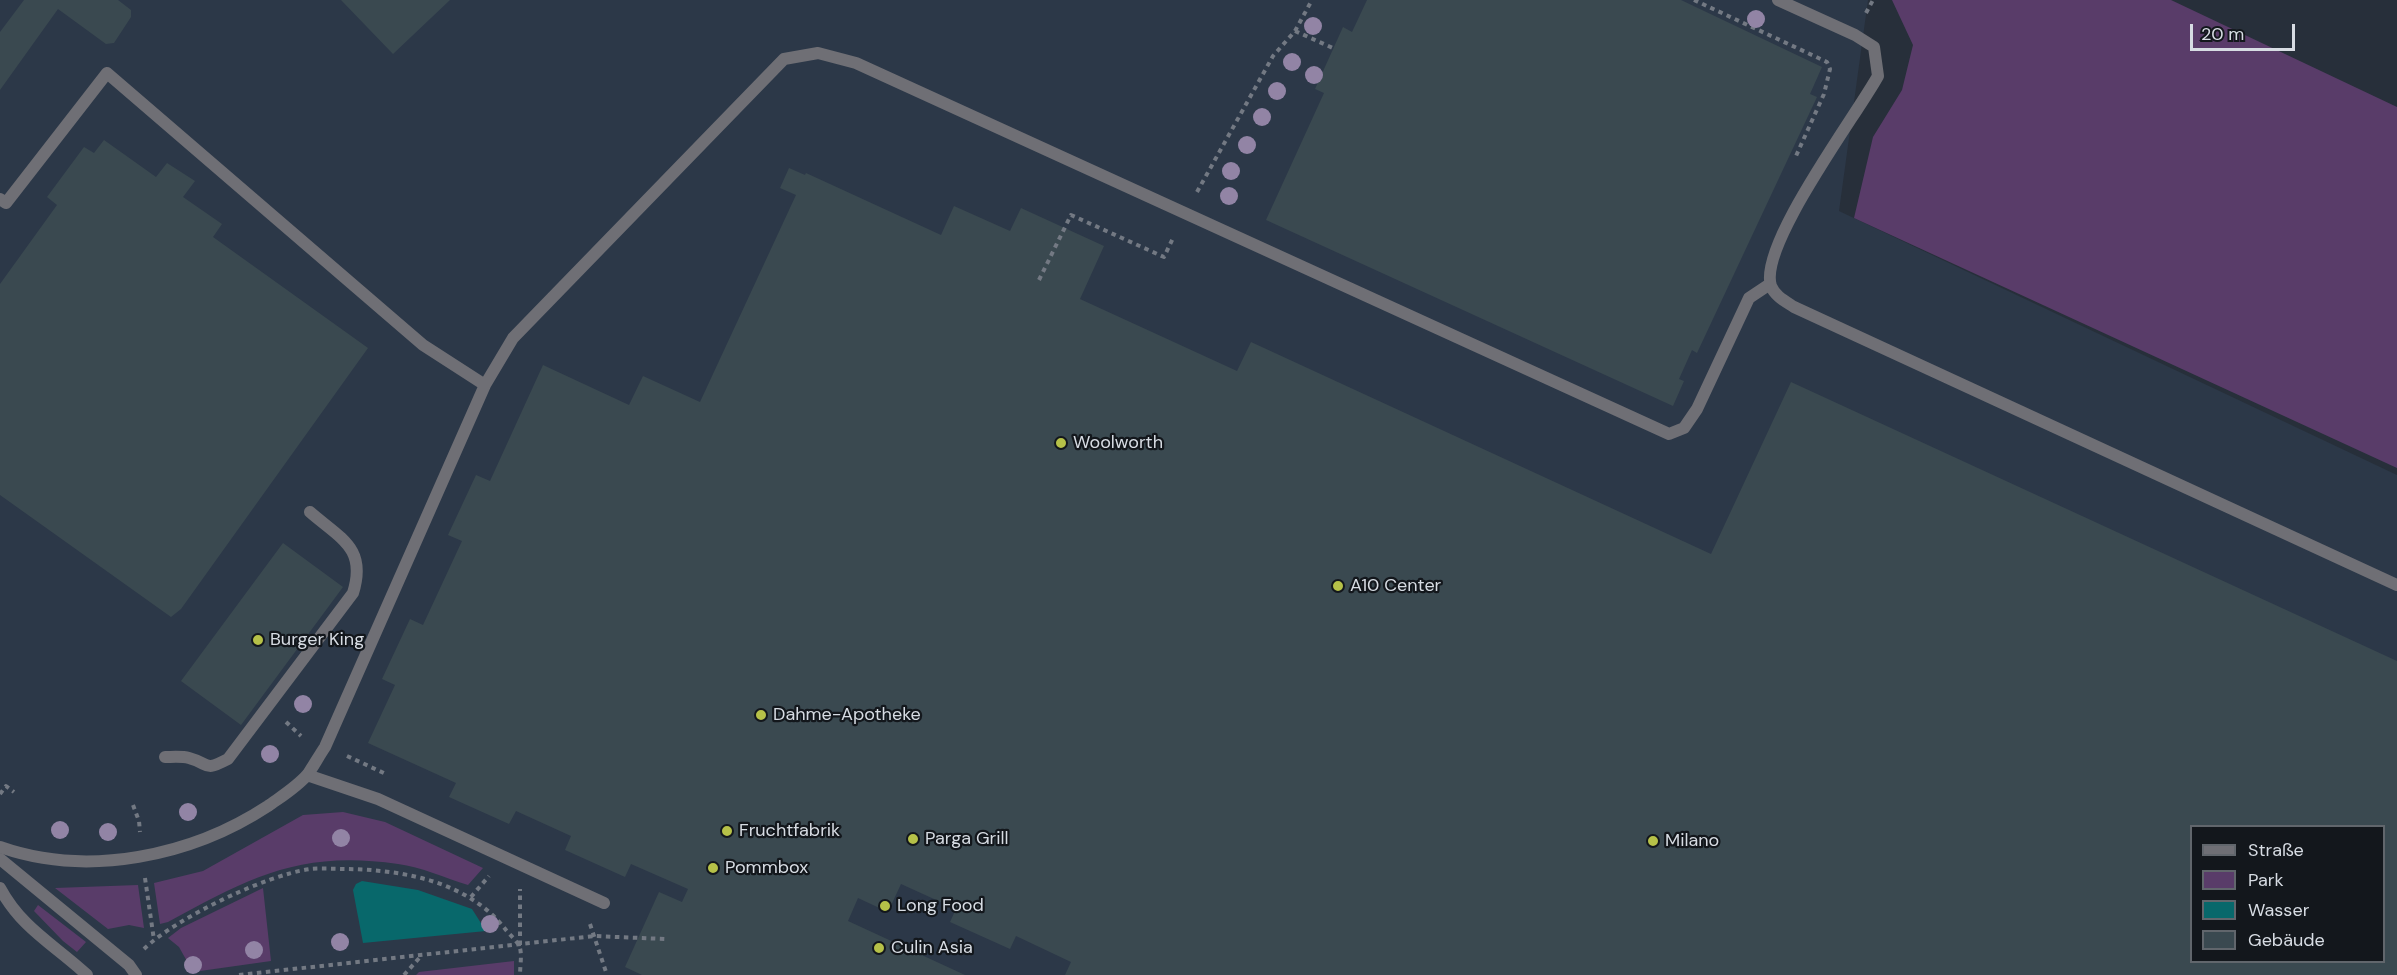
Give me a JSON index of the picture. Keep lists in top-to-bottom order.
{
  "places": [
    "Woolworth",
    "A10 Center",
    "Burger King",
    "Dahme-Apotheke",
    "Fruchtfabrik",
    "Parga Grill",
    "Milano",
    "Pommbox",
    "Long Food",
    "Culin Asia"
  ],
  "legend": [
    "Straße",
    "Park",
    "Wasser",
    "Gebäude"
  ],
  "scale_bar": "20 m"
}
